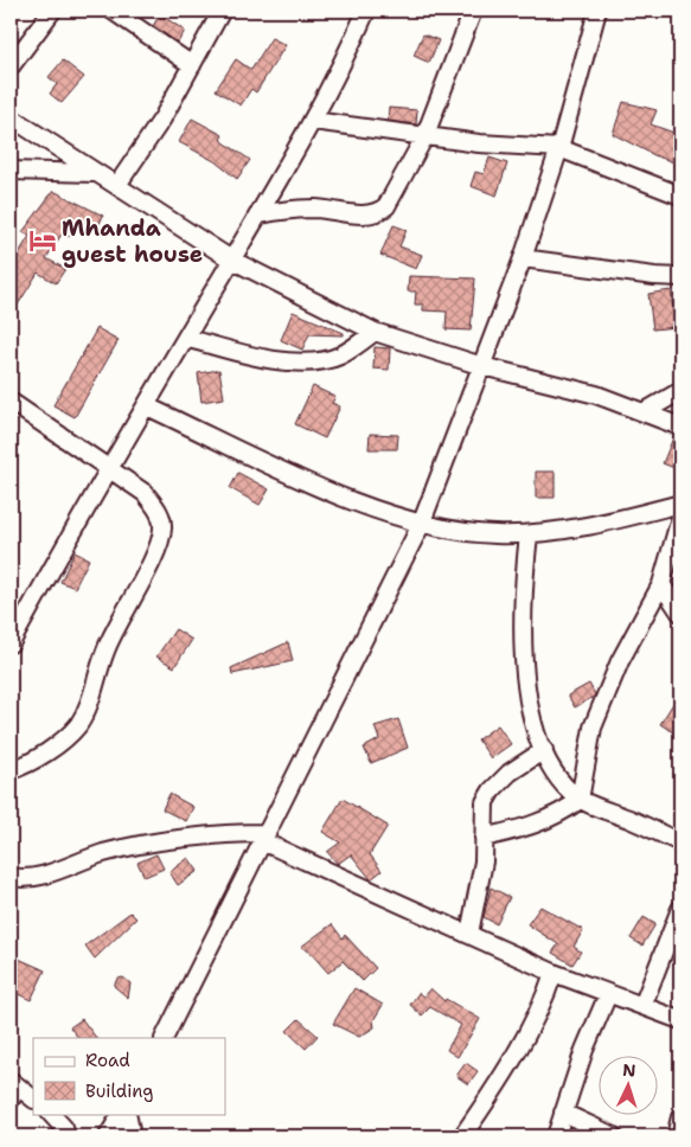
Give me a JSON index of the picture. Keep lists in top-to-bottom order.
{
  "places": {
    "hotel": ["Mhanda guest house"]
  },
  "legend": ["Road", "Building"],
  "north": "top"
}
